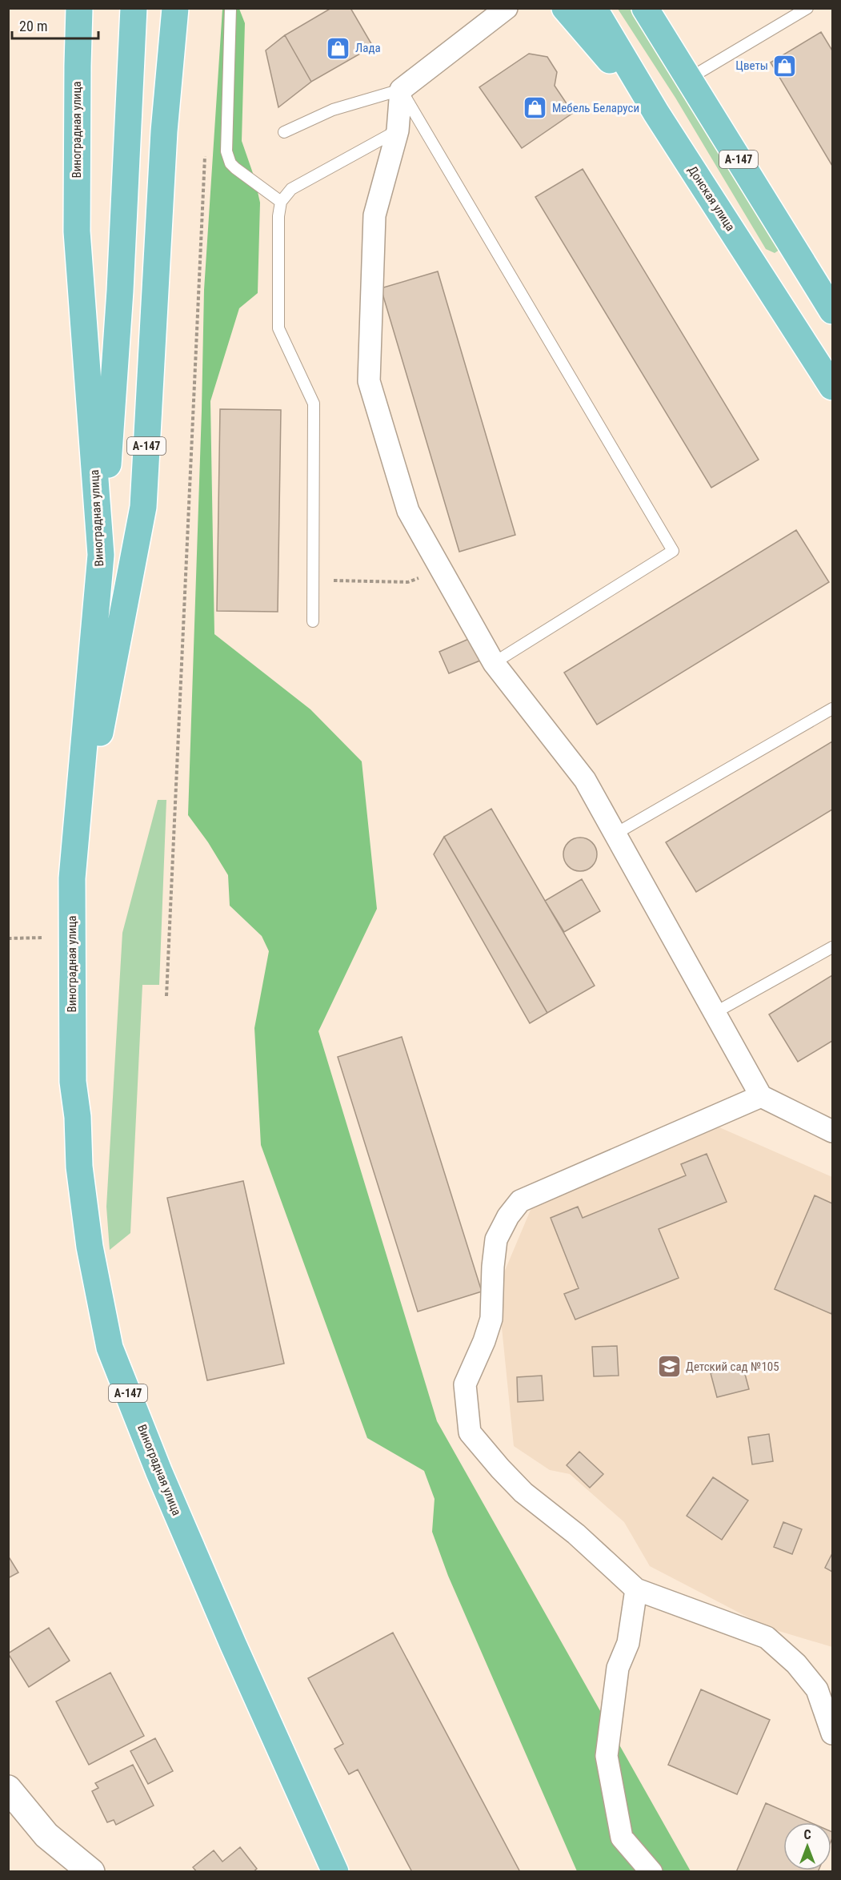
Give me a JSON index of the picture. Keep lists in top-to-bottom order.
{
  "streets": {
    "main road": ["Виноградная улица", "А-147", "Донская улица"]
  },
  "crossings": [
    ["Виноградная улица", "А-147"]
  ],
  "places": {
    "shop": ["Лада", "Цветы", "Мебель Беларуси"],
    "school or university": ["Детский сад №105"]
  },
  "scale_bar": "20 m",
  "north": "top"
}
